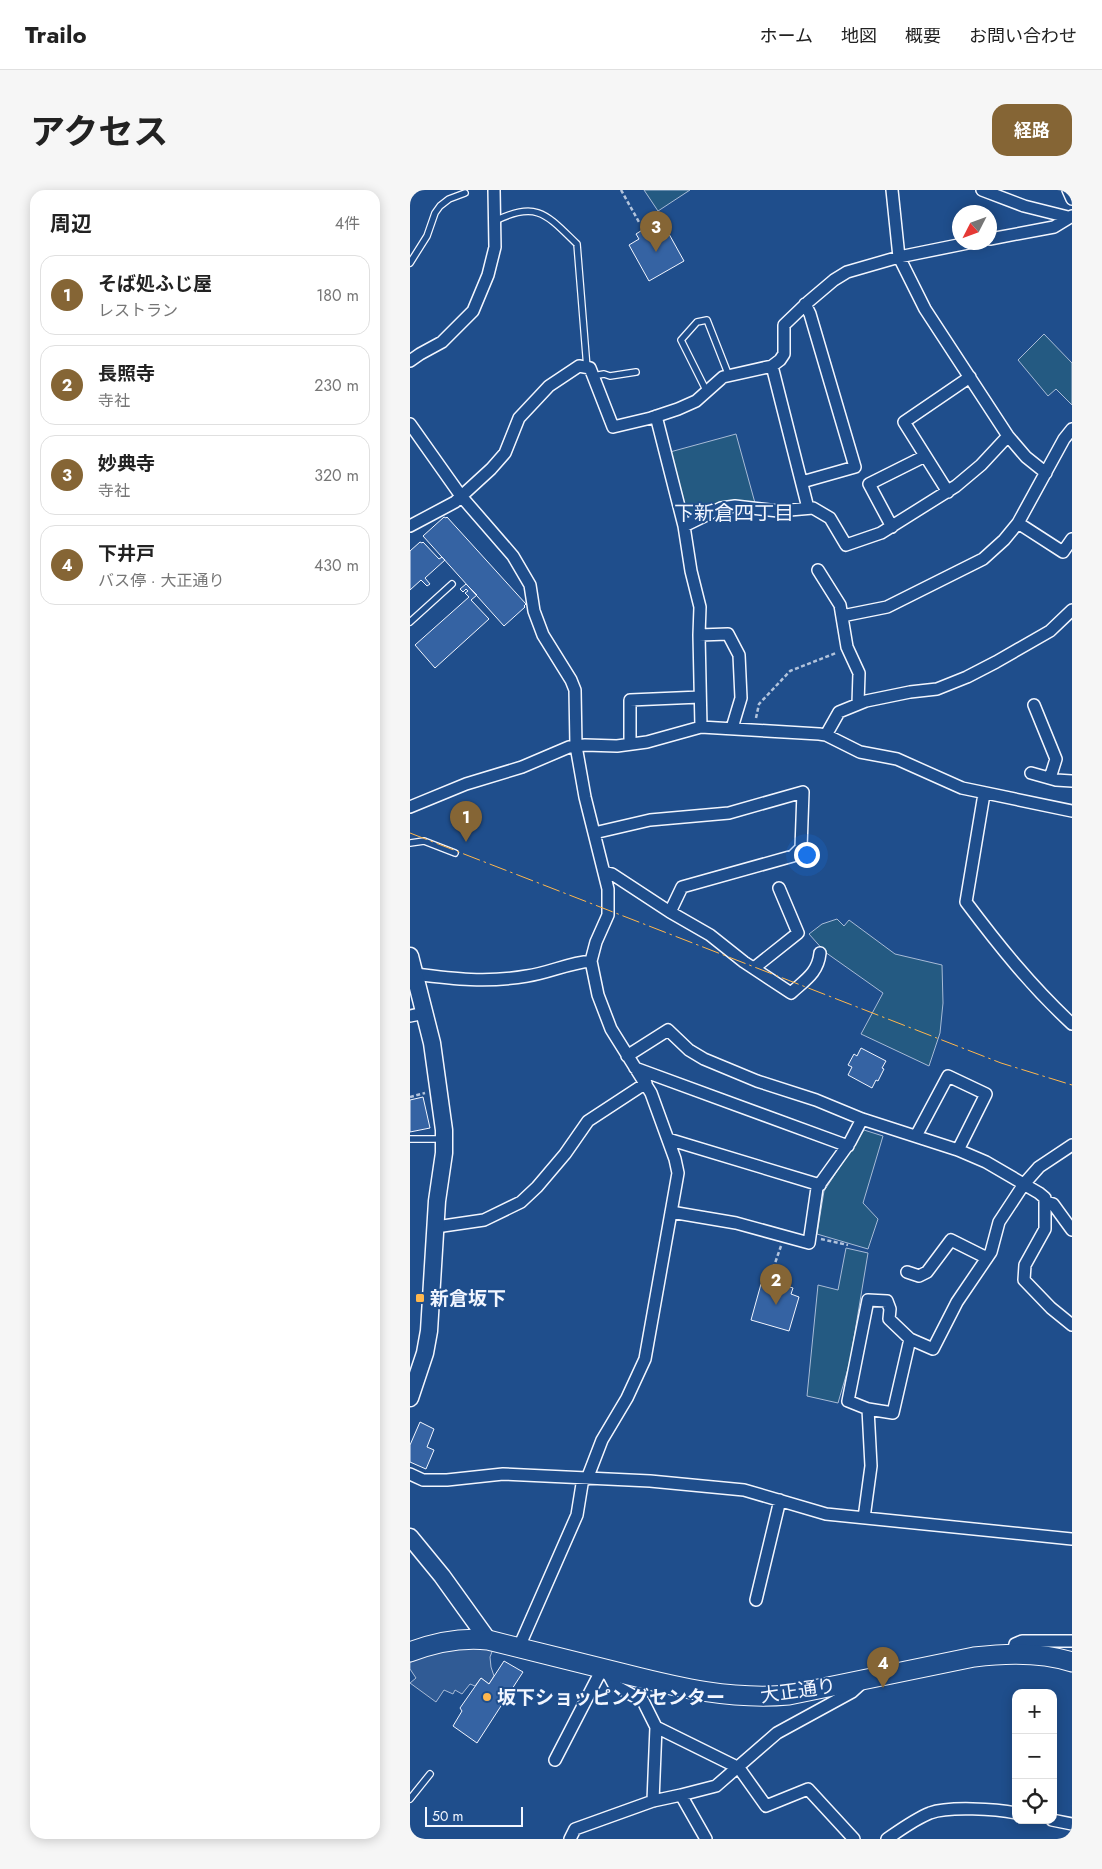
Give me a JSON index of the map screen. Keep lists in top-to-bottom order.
{
  "streets": {
    "main road": ["大正通り"]
  },
  "districts": ["下新倉四丁目"],
  "places": {
    "transit": ["新倉坂下"],
    "other": ["坂下ショッピングセンター"]
  },
  "scale_bar": "50 m",
  "north": "bottom left",
  "page": {
    "header": "Trailo",
    "nav": [
      "ホーム",
      "地図",
      "概要",
      "お問い合わせ"
    ],
    "title": "アクセス",
    "buttons": "経路",
    "heading": ["周辺", "4件"],
    "pins": [
      "3",
      "1",
      "2",
      "4"
    ],
    "list": [
      {
        "mark": "1",
        "name": "そば処ふじ屋",
        "note": "レストラン",
        "value": "180 m"
      },
      {
        "mark": "2",
        "name": "長照寺",
        "note": "寺社",
        "value": "230 m"
      },
      {
        "mark": "3",
        "name": "妙典寺",
        "note": "寺社",
        "value": "320 m"
      },
      {
        "mark": "4",
        "name": "下井戸",
        "note": "バス停 · 大正通り",
        "value": "430 m"
      }
    ],
    "map_buttons": ["+", "−"],
    "scale": "50 m"
  }
}
